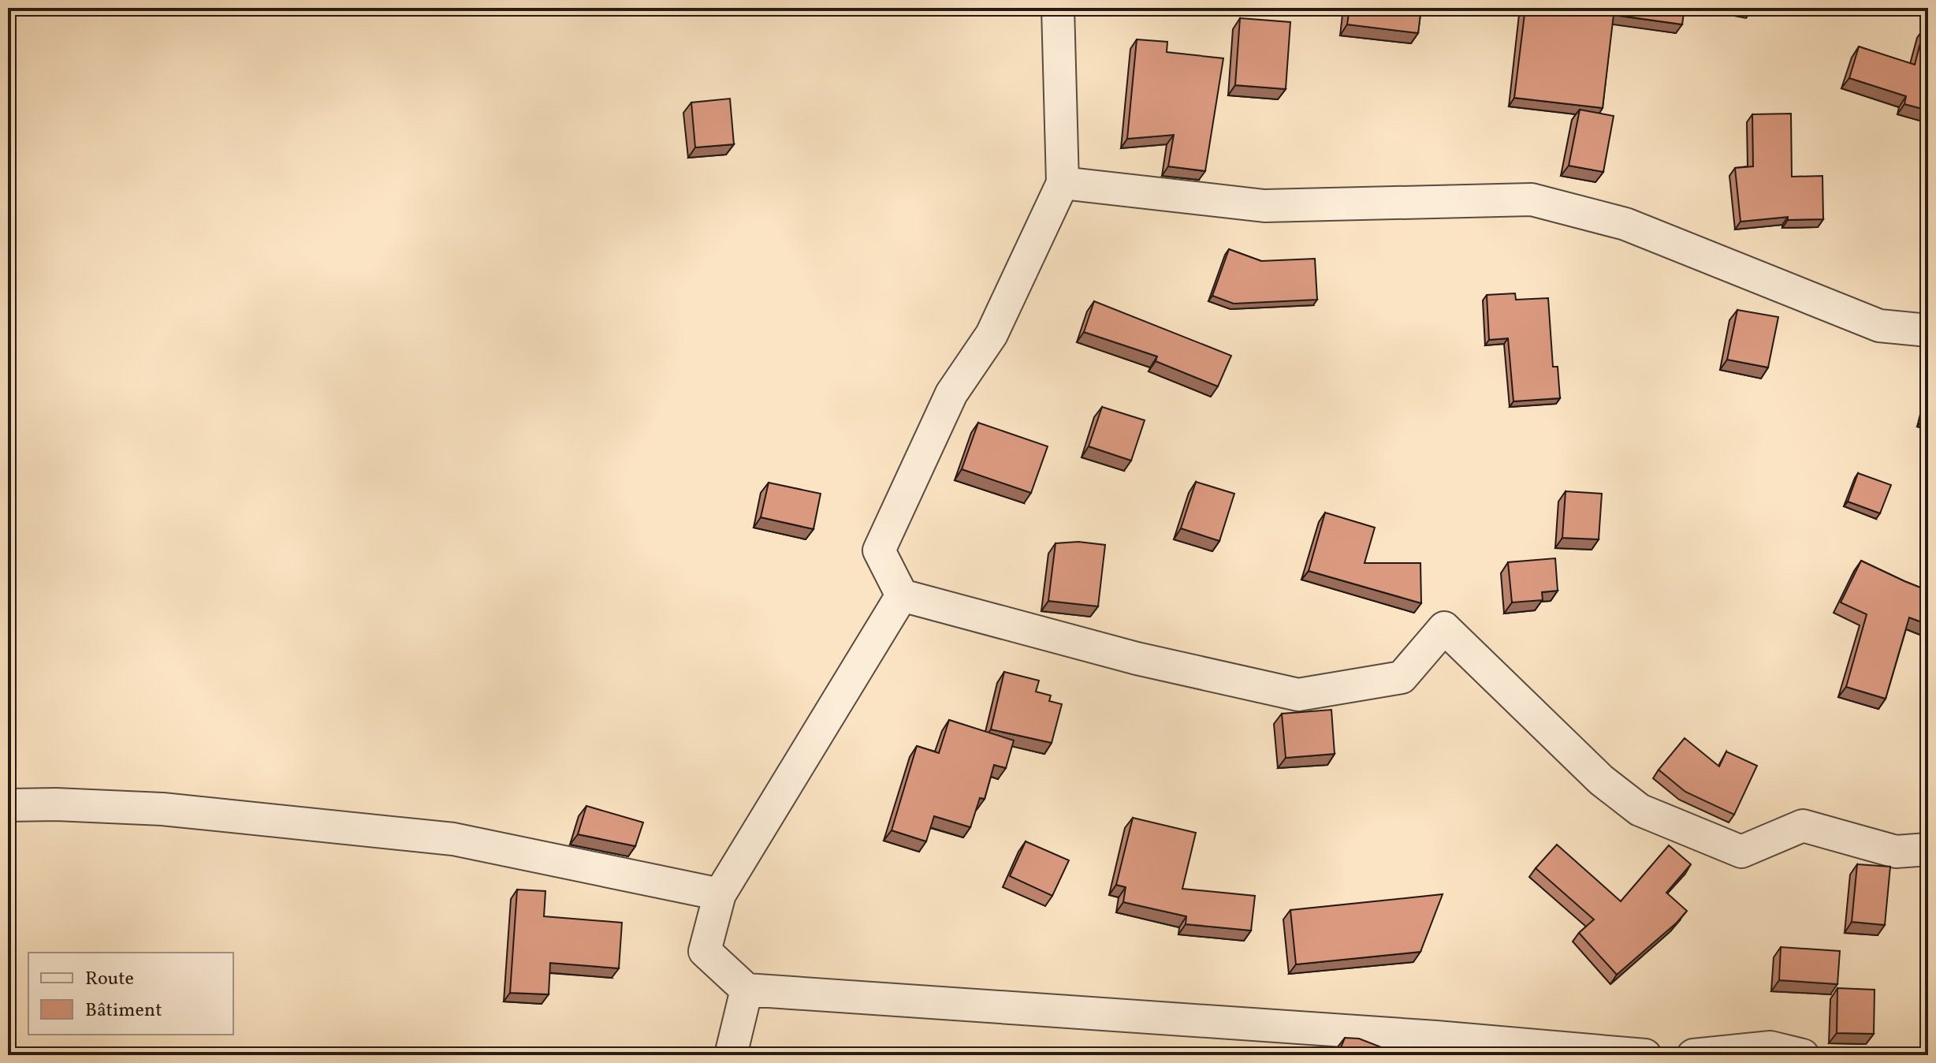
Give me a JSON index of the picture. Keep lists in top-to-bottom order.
{
  "legend": ["Route", "Bâtiment"]
}
